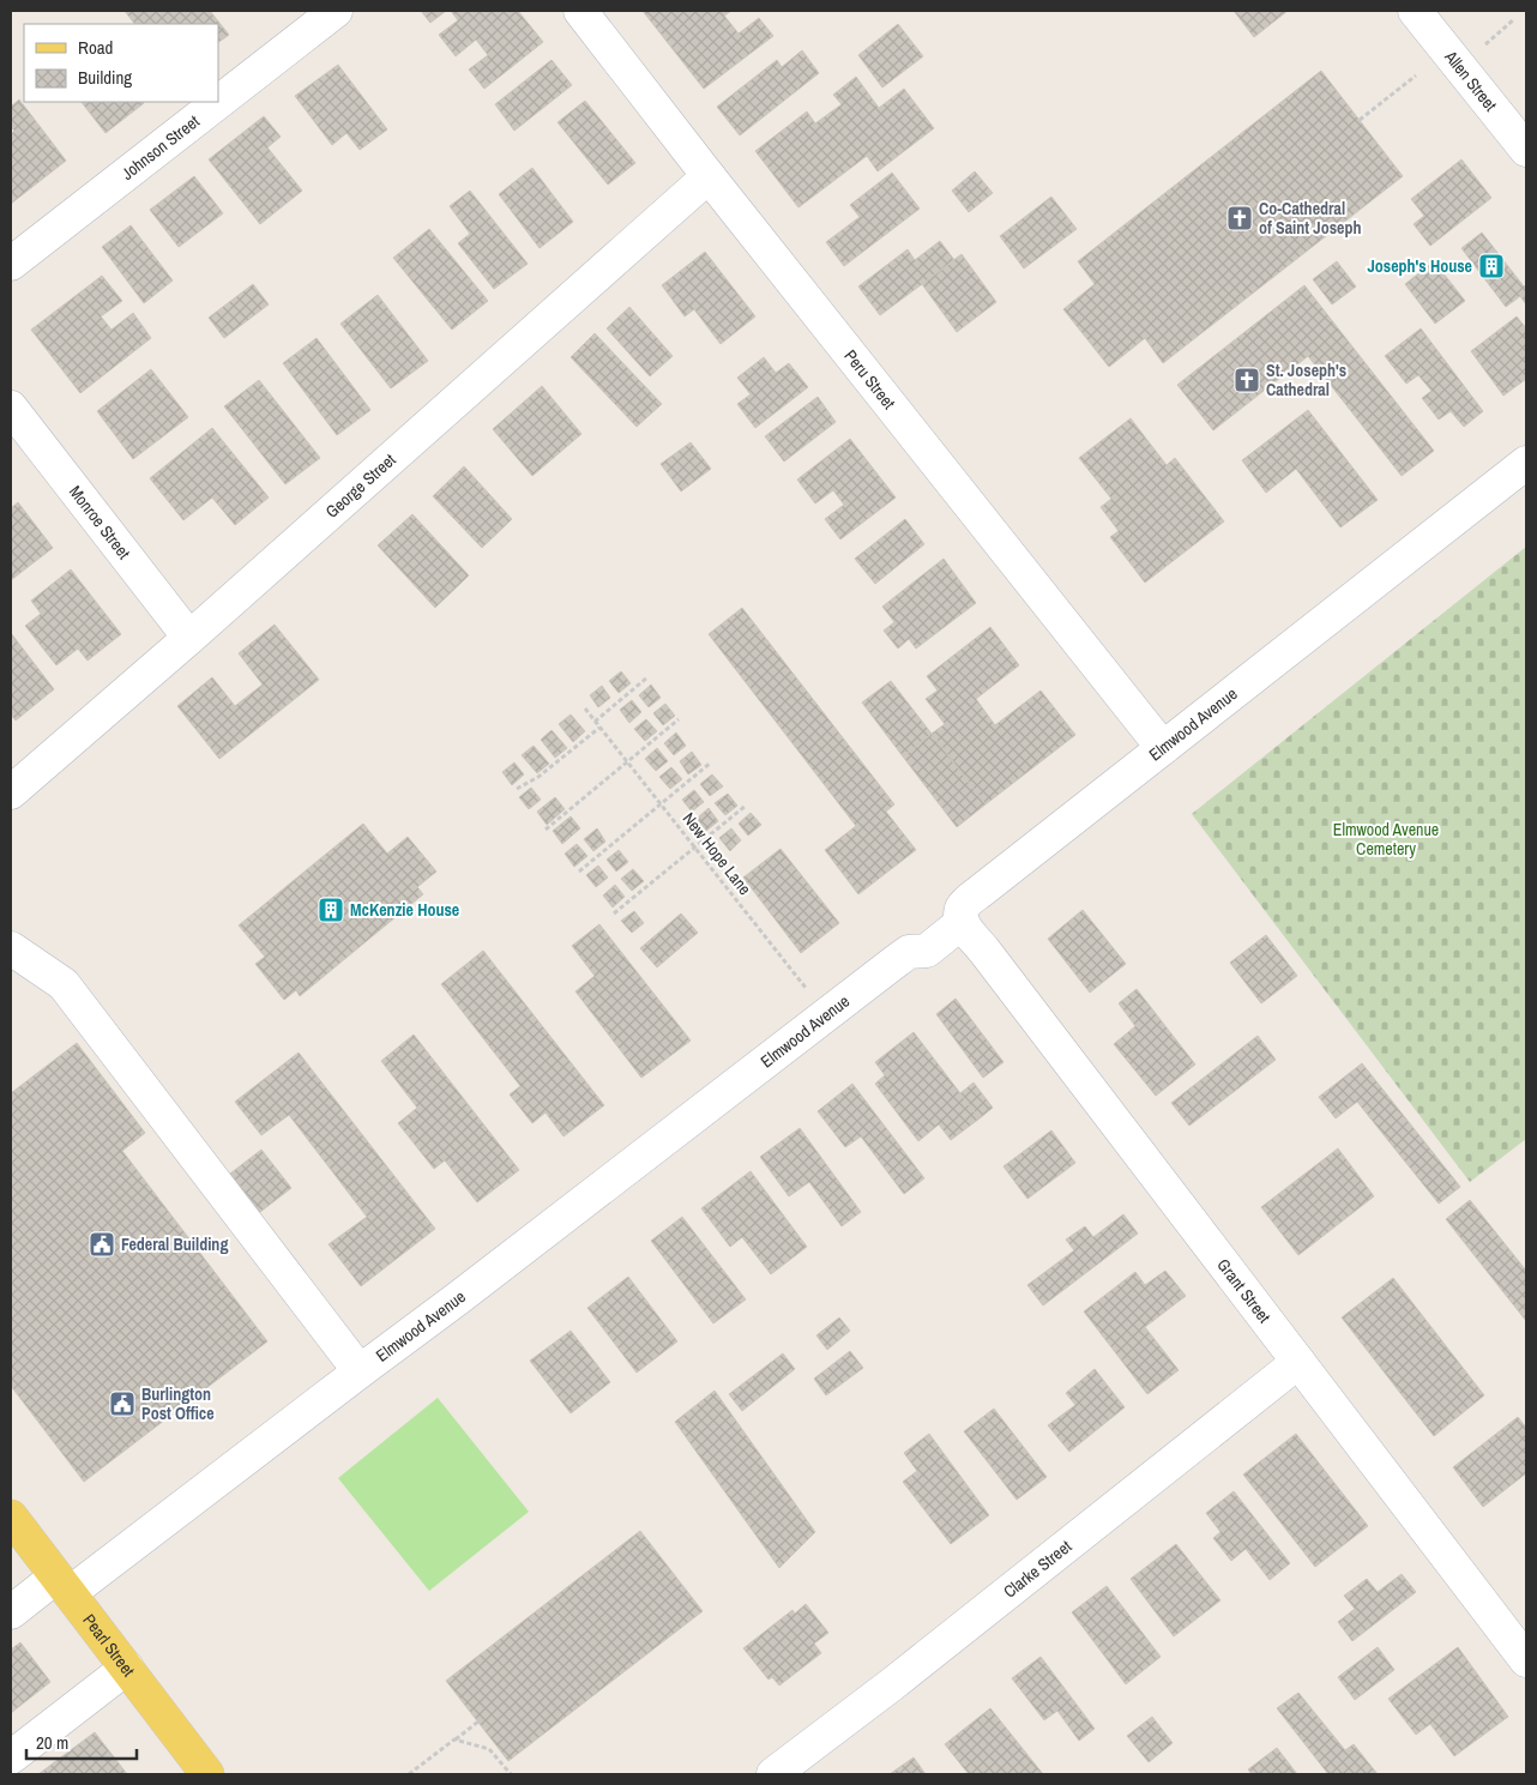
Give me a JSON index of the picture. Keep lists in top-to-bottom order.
{
  "streets": {
    "main road": ["Pearl Street"],
    "street": [
      "Allen Street",
      "Johnson Street",
      "Peru Street",
      "George Street",
      "Monroe Street",
      "Elmwood Avenue",
      "Grant Street",
      "Clarke Street"
    ],
    "path": ["New Hope Lane"]
  },
  "crossings": [
    ["Peru Street", "George Street"],
    ["Peru Street", "Elmwood Avenue"],
    ["George Street", "Monroe Street"],
    ["Elmwood Avenue", "New Hope Lane"],
    ["Elmwood Avenue", "Grant Street"],
    ["Elmwood Avenue", "Pearl Street"],
    ["Grant Street", "Clarke Street"]
  ],
  "parks": ["Elmwood Avenue Cemetery"],
  "places": {
    "church": ["Co-Cathedral of Saint Joseph", "St. Joseph's Cathedral"],
    "building": ["Joseph's House", "McKenzie House"],
    "public building": ["Federal Building", "Burlington Post Office"]
  },
  "legend": ["Road", "Building"],
  "scale_bar": "20 m"
}
